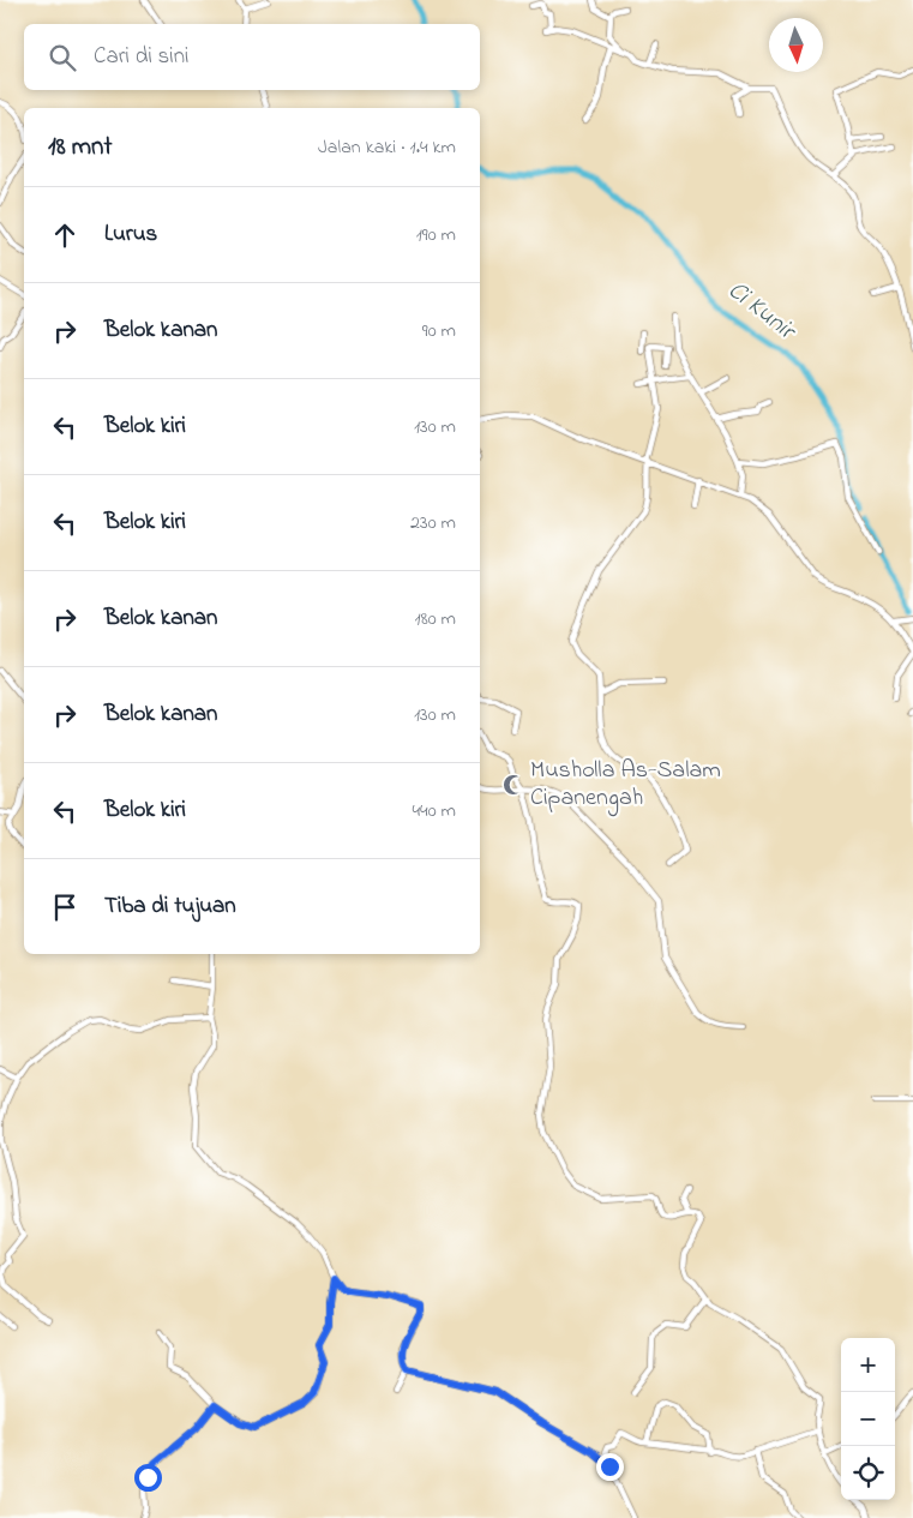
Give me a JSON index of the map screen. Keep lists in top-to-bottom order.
{
  "water": ["Ci Kunir"],
  "places": {
    "mosque": ["Musholla As-Salam Cipanengah"]
  },
  "north": "bottom",
  "page": {
    "search": "Cari di sini",
    "heading": ["18 mnt", "Jalan kaki · 1.4 km"],
    "list": [
      ["Lurus", "190 m"],
      ["Belok kanan", "90 m"],
      ["Belok kiri", "130 m"],
      ["Belok kiri", "230 m"],
      ["Belok kanan", "180 m"],
      ["Belok kanan", "130 m"],
      ["Belok kiri", "440 m"],
      "Tiba di tujuan"
    ],
    "map_buttons": ["+", "−"]
  }
}
